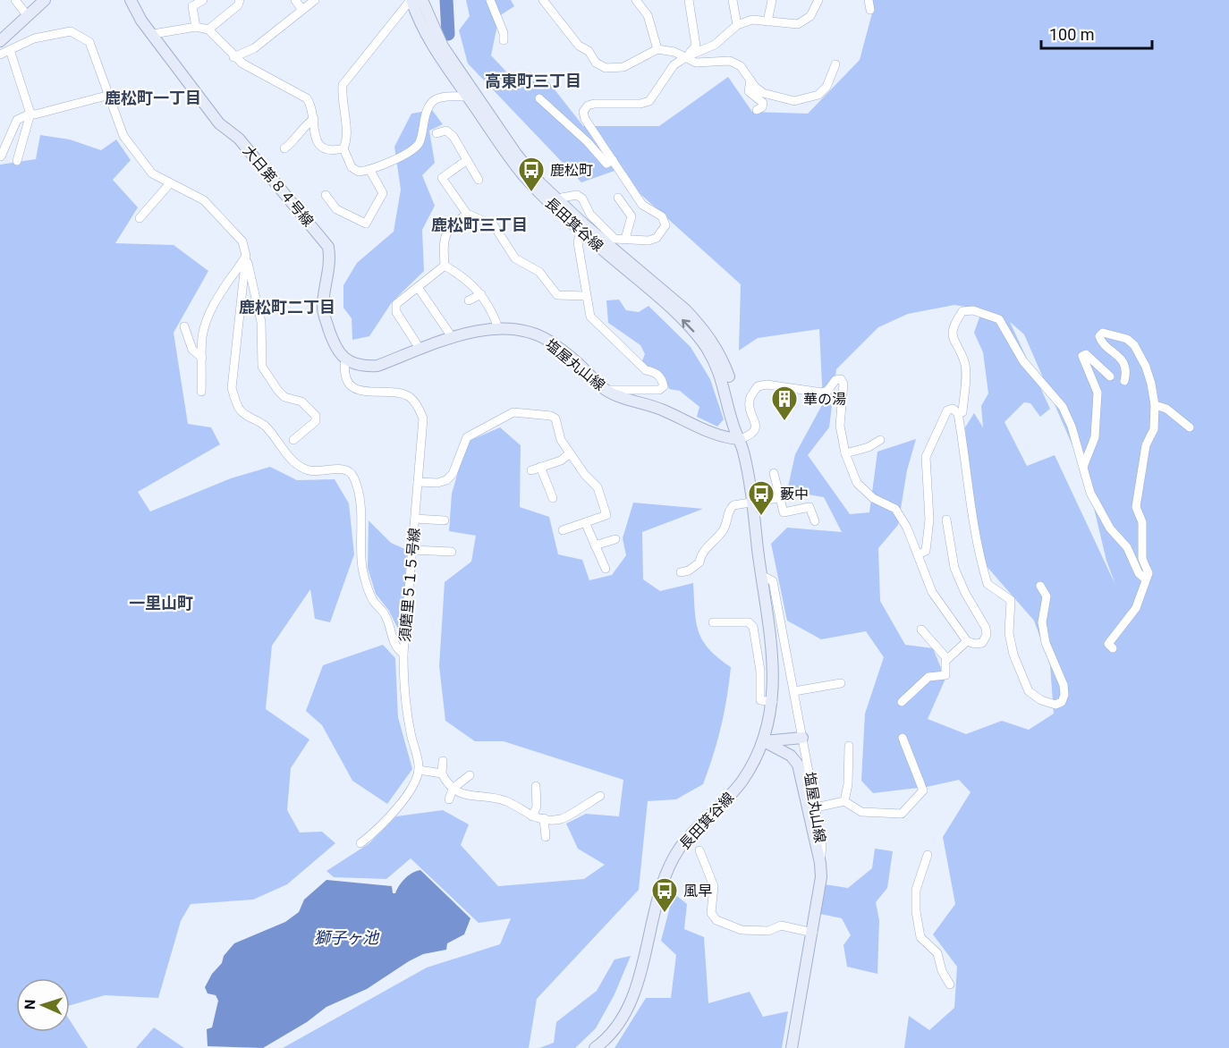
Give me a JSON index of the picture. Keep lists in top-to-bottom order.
{
  "streets": {
    "street": [
      "大日第８４号線",
      "長田箕谷線",
      "塩屋丸山線",
      "須磨里５１５号線"
    ]
  },
  "crossings": [
    ["大日第８４号線", "塩屋丸山線"],
    ["大日第８４号線", "須磨里５１５号線"],
    ["長田箕谷線", "塩屋丸山線"],
    ["塩屋丸山線", "須磨里５１５号線"]
  ],
  "districts": [
    "高東町三丁目",
    "鹿松町一丁目",
    "鹿松町三丁目",
    "鹿松町二丁目",
    "一里山町"
  ],
  "water": ["獅子ヶ池"],
  "places": {
    "bus stop": ["鹿松町", "藪中", "風早"],
    "building": ["華の湯"]
  },
  "scale_bar": "100 m",
  "north": "left"
}
